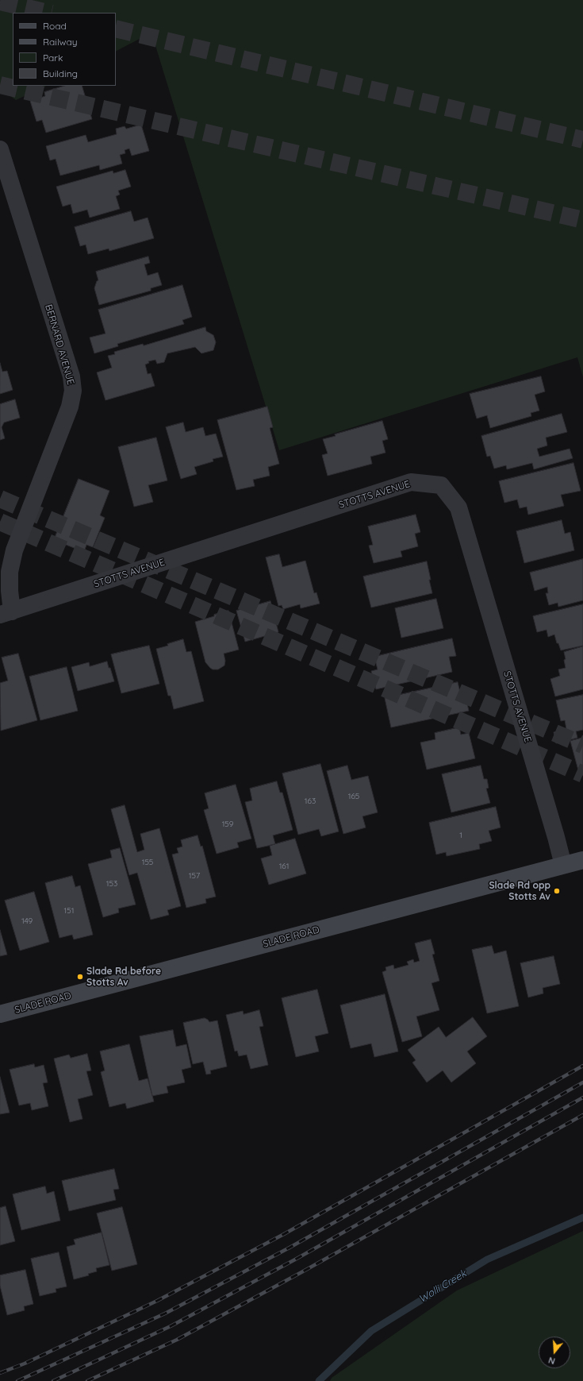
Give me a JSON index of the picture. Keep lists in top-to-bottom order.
{
  "streets": {
    "main road": ["SLADE ROAD"],
    "street": ["BERNARD AVENUE", "STOTTS AVENUE"]
  },
  "crossings": [
    ["BERNARD AVENUE", "STOTTS AVENUE"],
    ["STOTTS AVENUE", "SLADE ROAD"]
  ],
  "water": ["Wolli Creek"],
  "places": ["Slade Rd opp Stotts Av", "Slade Rd before Stotts Av"],
  "house_numbers": [
    "165",
    "163",
    "159",
    "1",
    "155",
    "161",
    "157",
    "153",
    "151",
    "149"
  ],
  "legend": [
    "Road",
    "Railway",
    "Park",
    "Building"
  ],
  "north": "bottom"
}
